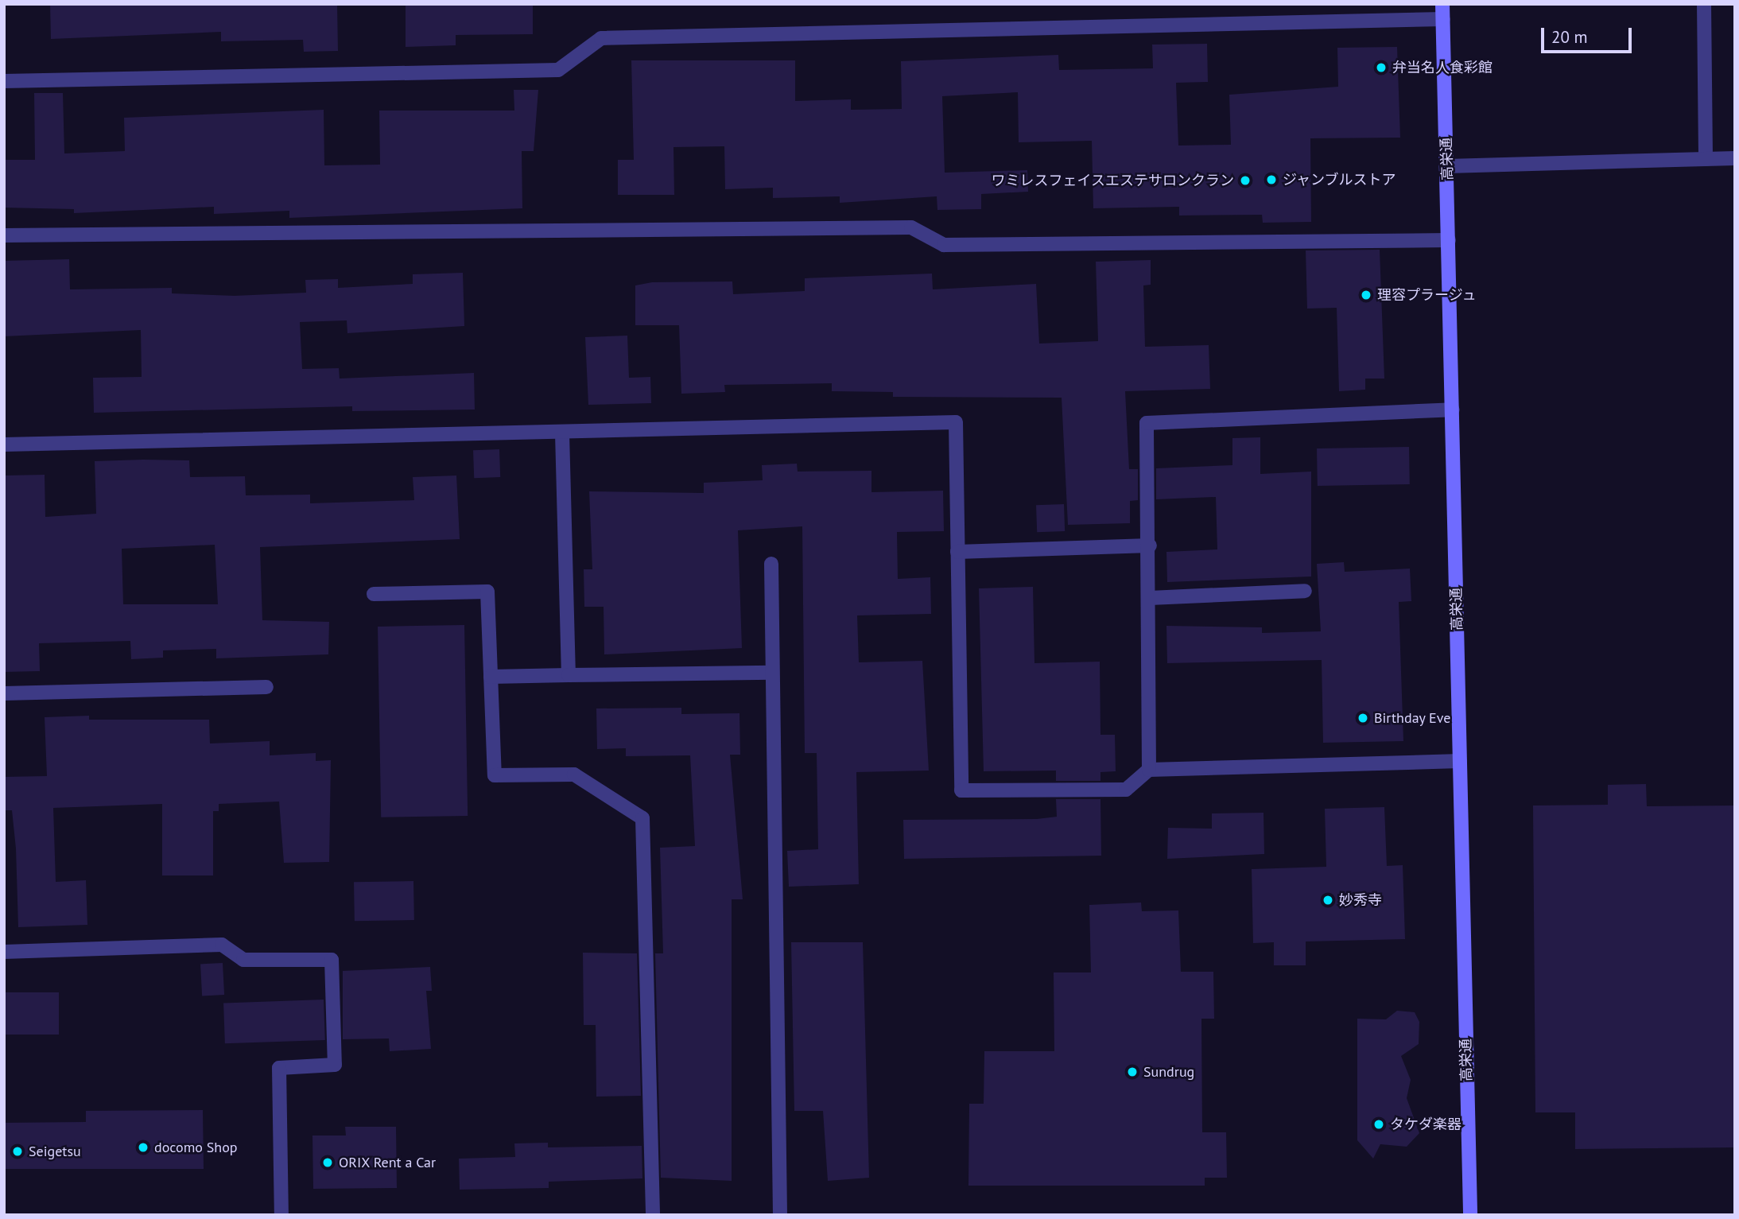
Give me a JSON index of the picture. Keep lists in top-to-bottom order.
{
  "streets": {
    "street": ["高栄通"]
  },
  "places": [
    "弁当名人食彩館",
    "ジャンブルストア",
    "ワミレスフェイスエステサロンクラン",
    "理容プラージュ",
    "Birthday Eve",
    "妙秀寺",
    "Sundrug",
    "タケダ楽器",
    "docomo Shop",
    "Seigetsu",
    "ORIX Rent a Car"
  ],
  "scale_bar": "20 m"
}
